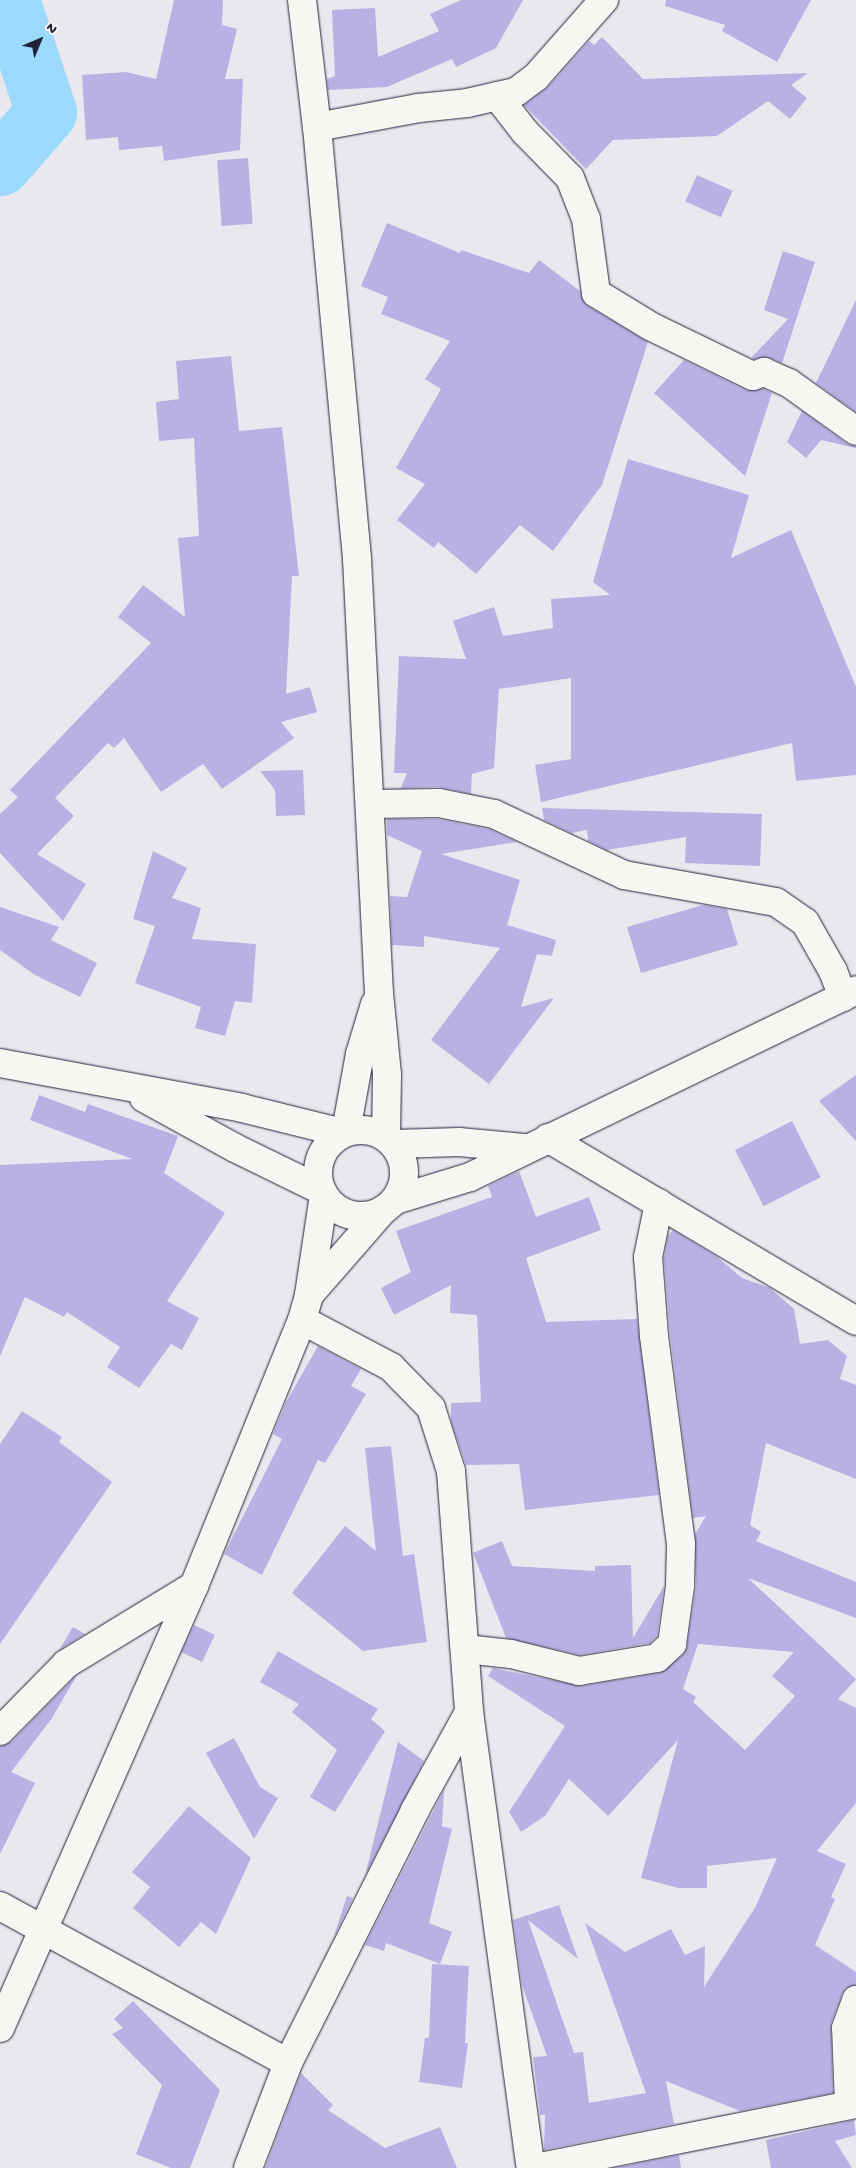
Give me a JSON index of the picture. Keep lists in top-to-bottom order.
{
  "north": "top right"
}
